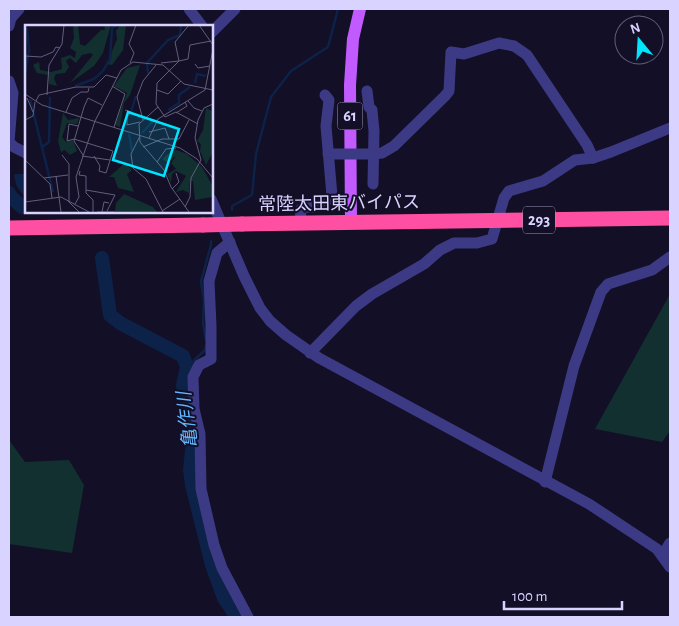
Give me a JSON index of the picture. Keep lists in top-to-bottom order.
{
  "streets": {
    "highway": ["常陸太田東バイパス", "293"],
    "main road": ["61"]
  },
  "crossings": [
    ["61", "常陸太田東バイパス"]
  ],
  "water": ["亀作川"],
  "scale_bar": "100 m",
  "north": "top"
}
